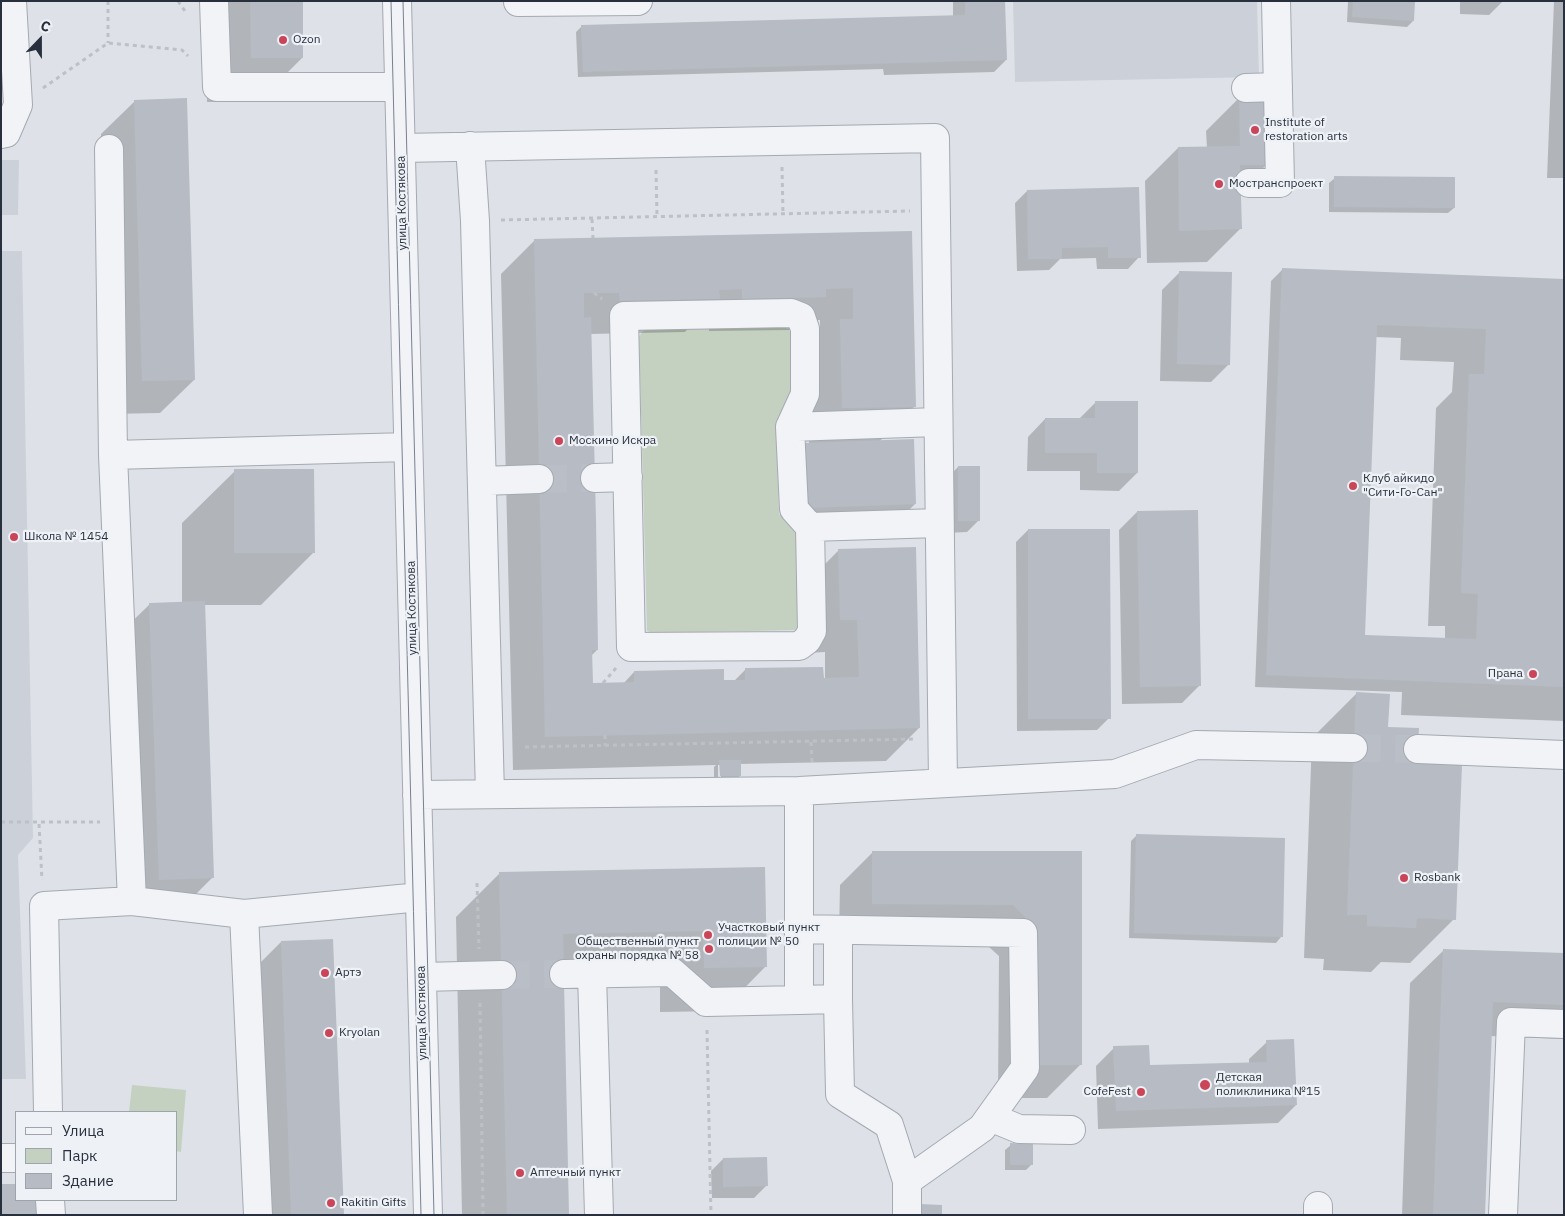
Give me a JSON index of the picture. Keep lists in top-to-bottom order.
{
  "streets": {
    "street": ["улица Костякова"]
  },
  "places": [
    "Ozon",
    "Institute of restoration arts",
    "Мостранспроект",
    "Москино Искра",
    "Клуб айкидо \"Сити-Го-Сан\"",
    "Школа № 1454",
    "Прана",
    "Rosbank",
    "Участковый пункт полиции № 50",
    "Общественный пункт охраны порядка № 58",
    "Артэ",
    "Kryolan",
    "Детская поликлиника №15",
    "CofeFest",
    "Аптечный пункт",
    "Rakitin Gifts"
  ],
  "legend": ["Улица", "Парк", "Здание"],
  "north": "top"
}
